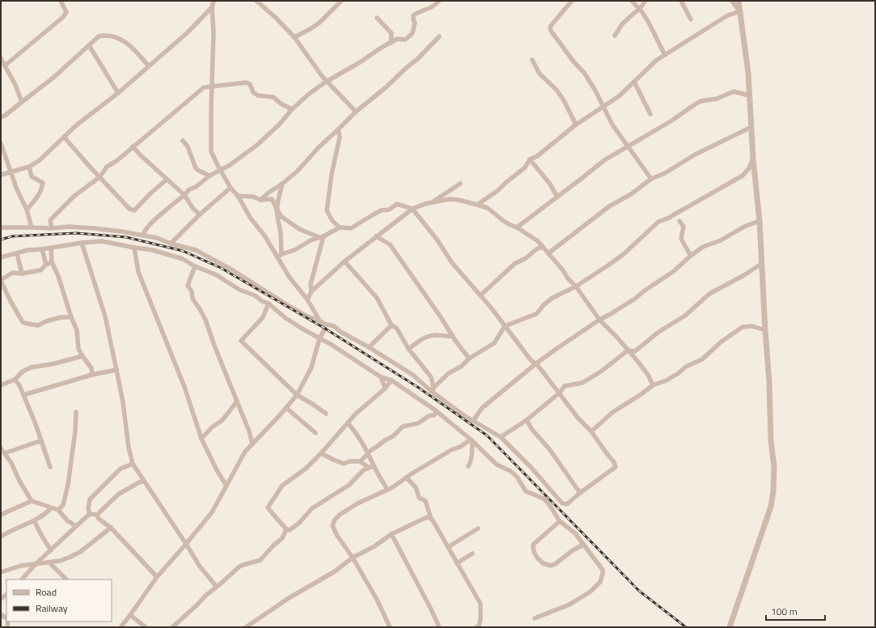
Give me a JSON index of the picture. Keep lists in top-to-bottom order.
{
  "legend": ["Road", "Railway"],
  "scale_bar": "100 m"
}
